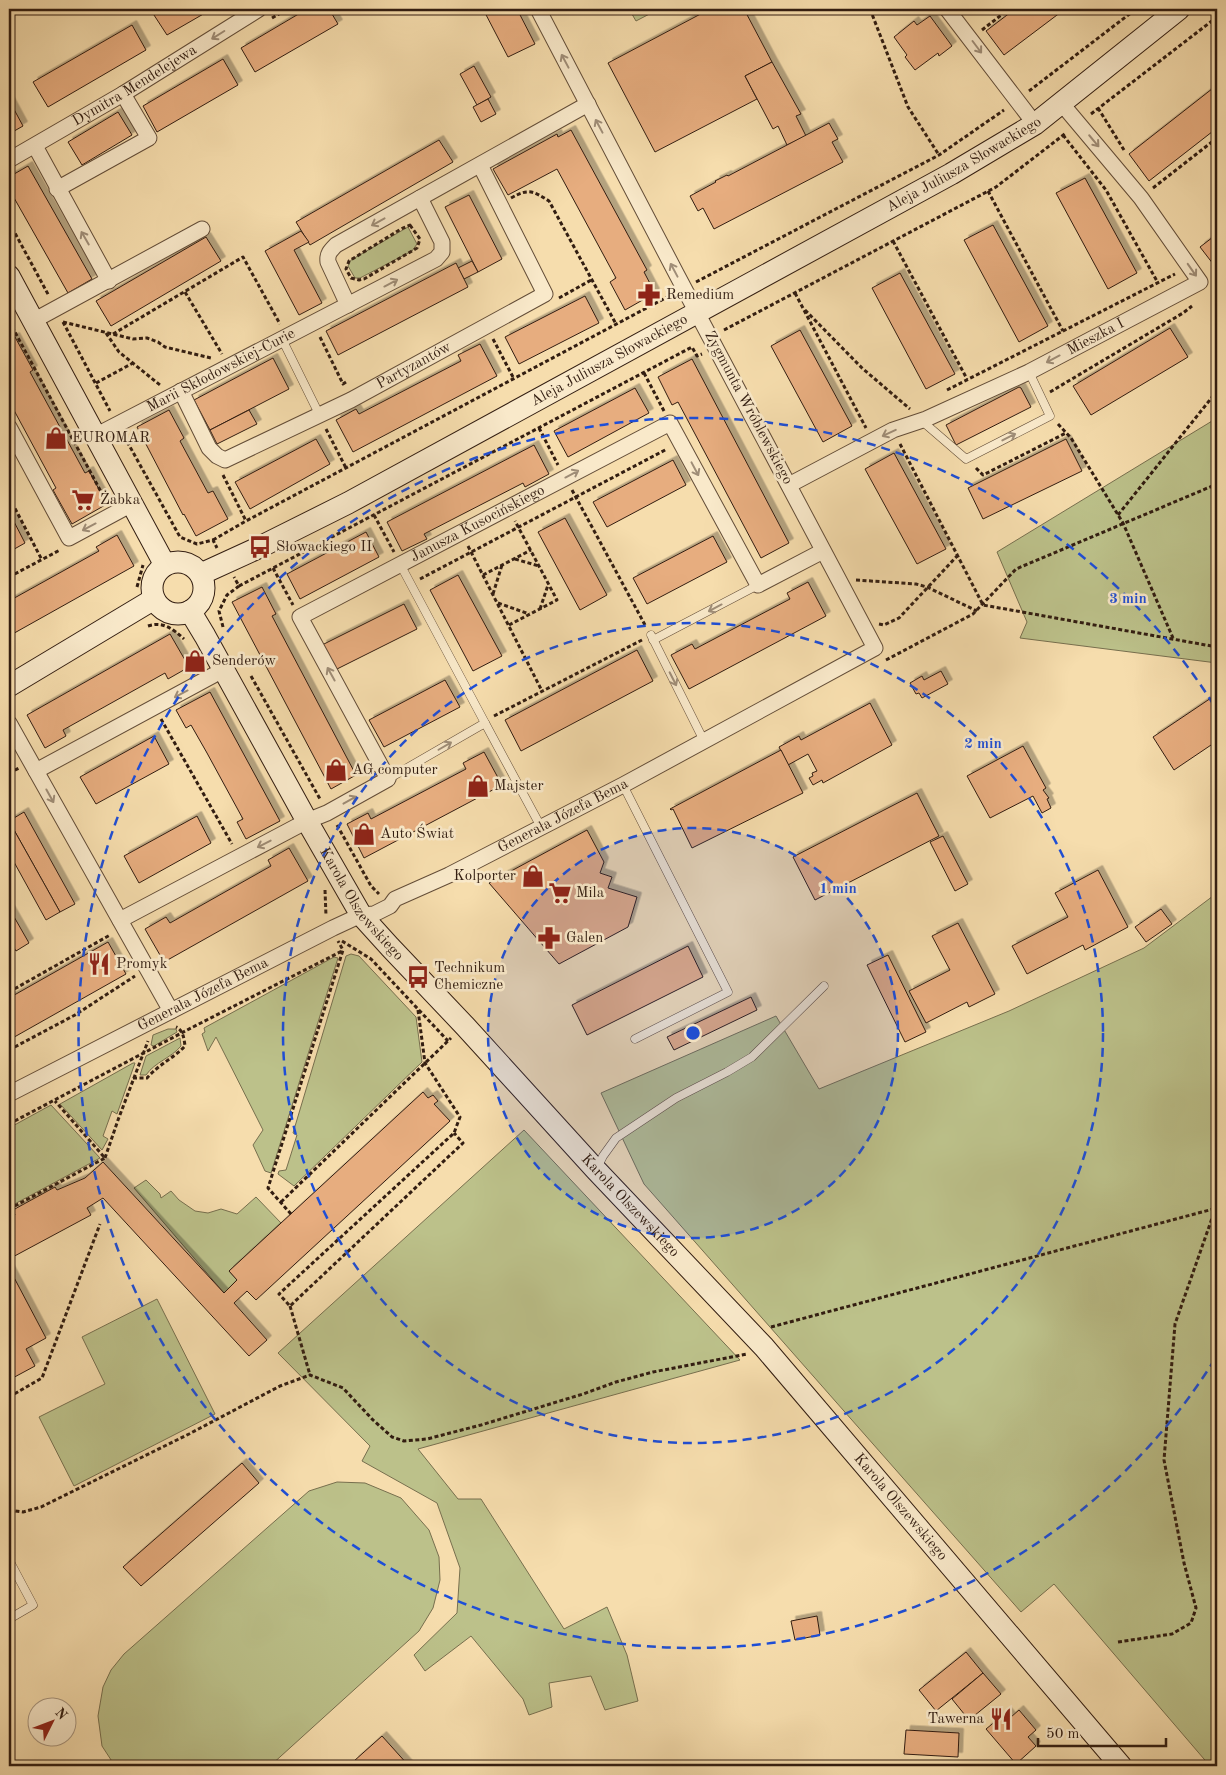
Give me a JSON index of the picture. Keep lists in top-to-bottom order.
{
  "streets": {
    "street": [
      "Dymitra Mendelejewa",
      "Aleja Juliusza Słowackiego",
      "Mieszka I",
      "Partyzantów",
      "Marii Skłodowskiej-Curie",
      "Zygmunta Wróblewskiego",
      "Janusza Kusocińskiego",
      "Generała Józefa Bema",
      "Karola Olszewskiego"
    ]
  },
  "crossings": [
    ["Aleja Juliusza Słowackiego", "Mieszka I"],
    ["Aleja Juliusza Słowackiego", "Zygmunta Wróblewskiego"],
    ["Aleja Juliusza Słowackiego", "Karola Olszewskiego"],
    ["Mieszka I", "Zygmunta Wróblewskiego"],
    ["Partyzantów", "Marii Skłodowskiej-Curie"],
    ["Zygmunta Wróblewskiego", "Generała Józefa Bema"],
    ["Generała Józefa Bema", "Karola Olszewskiego"]
  ],
  "one_way": ["Dymitra Mendelejewa", "Zygmunta Wróblewskiego"],
  "places": {
    "pharmacy": ["Remedium", "Galen"],
    "shop": [
      "EUROMAR",
      "Senderów",
      "AG computer",
      "Majster",
      "Auto Świat",
      "Kolporter"
    ],
    "supermarket": ["Żabka", "Mila"],
    "bus stop": ["Słowackiego II", "Technikum Chemiczne"],
    "restaurant": ["Promyk", "Tawerna"]
  },
  "scale_bar": "50 m",
  "north": "top right",
  "rings": ["3 min", "2 min", "1 min"]
}
